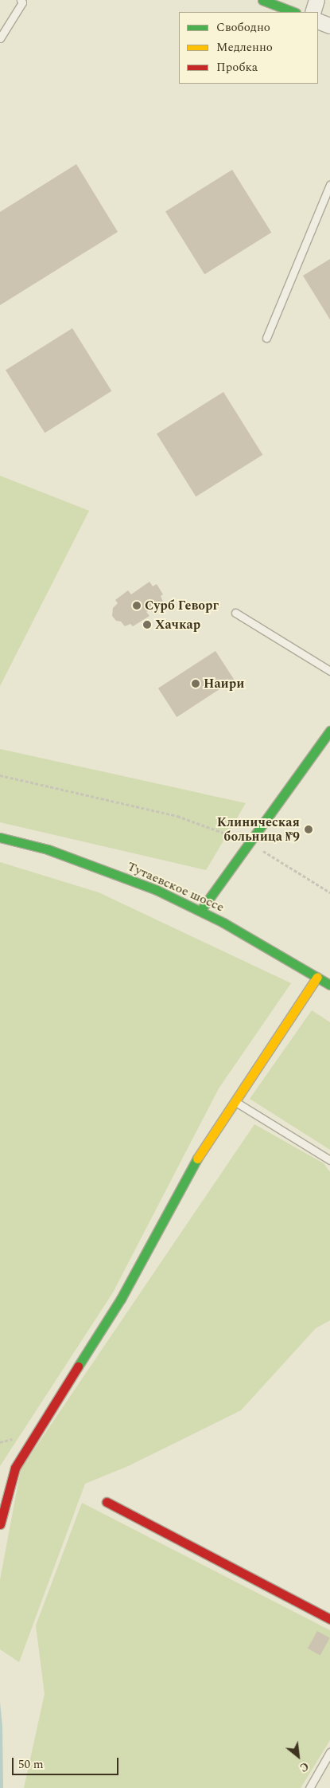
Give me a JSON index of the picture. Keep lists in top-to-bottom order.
{
  "streets": {
    "street": ["Тутаевское шоссе"]
  },
  "places": [
    "Сурб Геворг",
    "Хачкар",
    "Наири",
    "Клиническая больница №9"
  ],
  "legend": ["Свободно", "Медленно", "Пробка"],
  "scale_bar": "50 m",
  "north": "bottom right"
}
